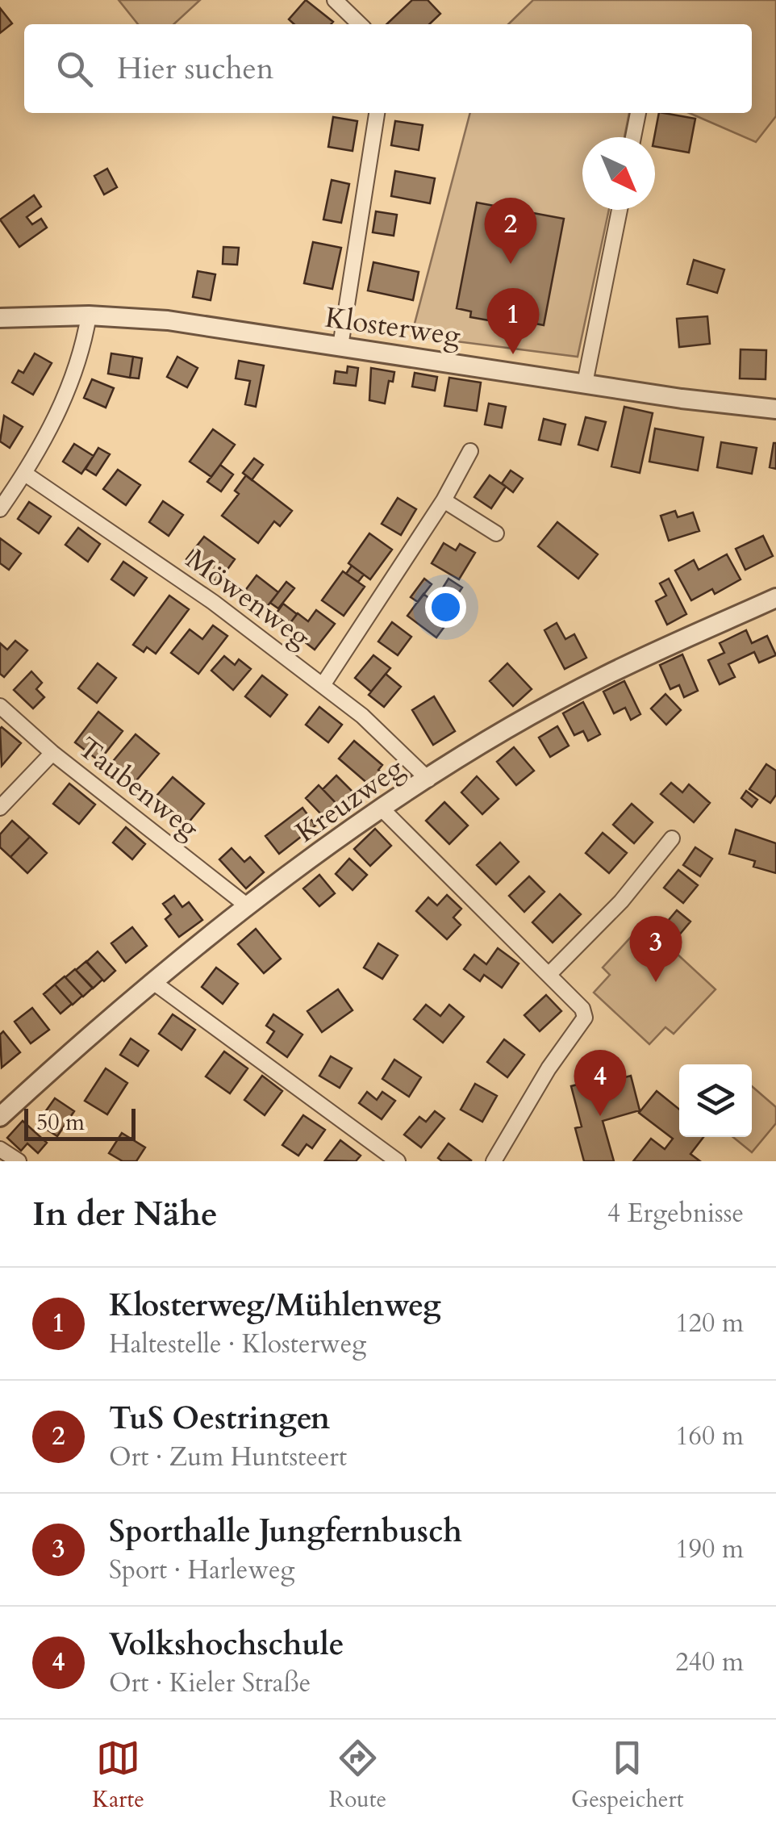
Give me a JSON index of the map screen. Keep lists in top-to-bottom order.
{
  "streets": {
    "street": [
      "Klosterweg",
      "Möwenweg",
      "Taubenweg",
      "Kreuzweg"
    ]
  },
  "crossings": [
    ["Möwenweg", "Kreuzweg"],
    ["Taubenweg", "Kreuzweg"]
  ],
  "scale_bar": "50 m",
  "north": "bottom right",
  "page": {
    "search": "Hier suchen",
    "pins": [
      "2",
      "1",
      "3",
      "4"
    ],
    "scale": "50 m",
    "heading": ["In der Nähe", "4 Ergebnisse"],
    "list": [
      {
        "mark": "1",
        "name": "Klosterweg/Mühlenweg",
        "note": "Haltestelle · Klosterweg",
        "value": "120 m"
      },
      {
        "mark": "2",
        "name": "TuS Oestringen",
        "note": "Ort · Zum Huntsteert",
        "value": "160 m"
      },
      {
        "mark": "3",
        "name": "Sporthalle Jungfernbusch",
        "note": "Sport · Harleweg",
        "value": "190 m"
      },
      {
        "mark": "4",
        "name": "Volkshochschule",
        "note": "Ort · Kieler Straße",
        "value": "240 m"
      }
    ],
    "nav": ["Karte", "Route", "Gespeichert"]
  }
}
